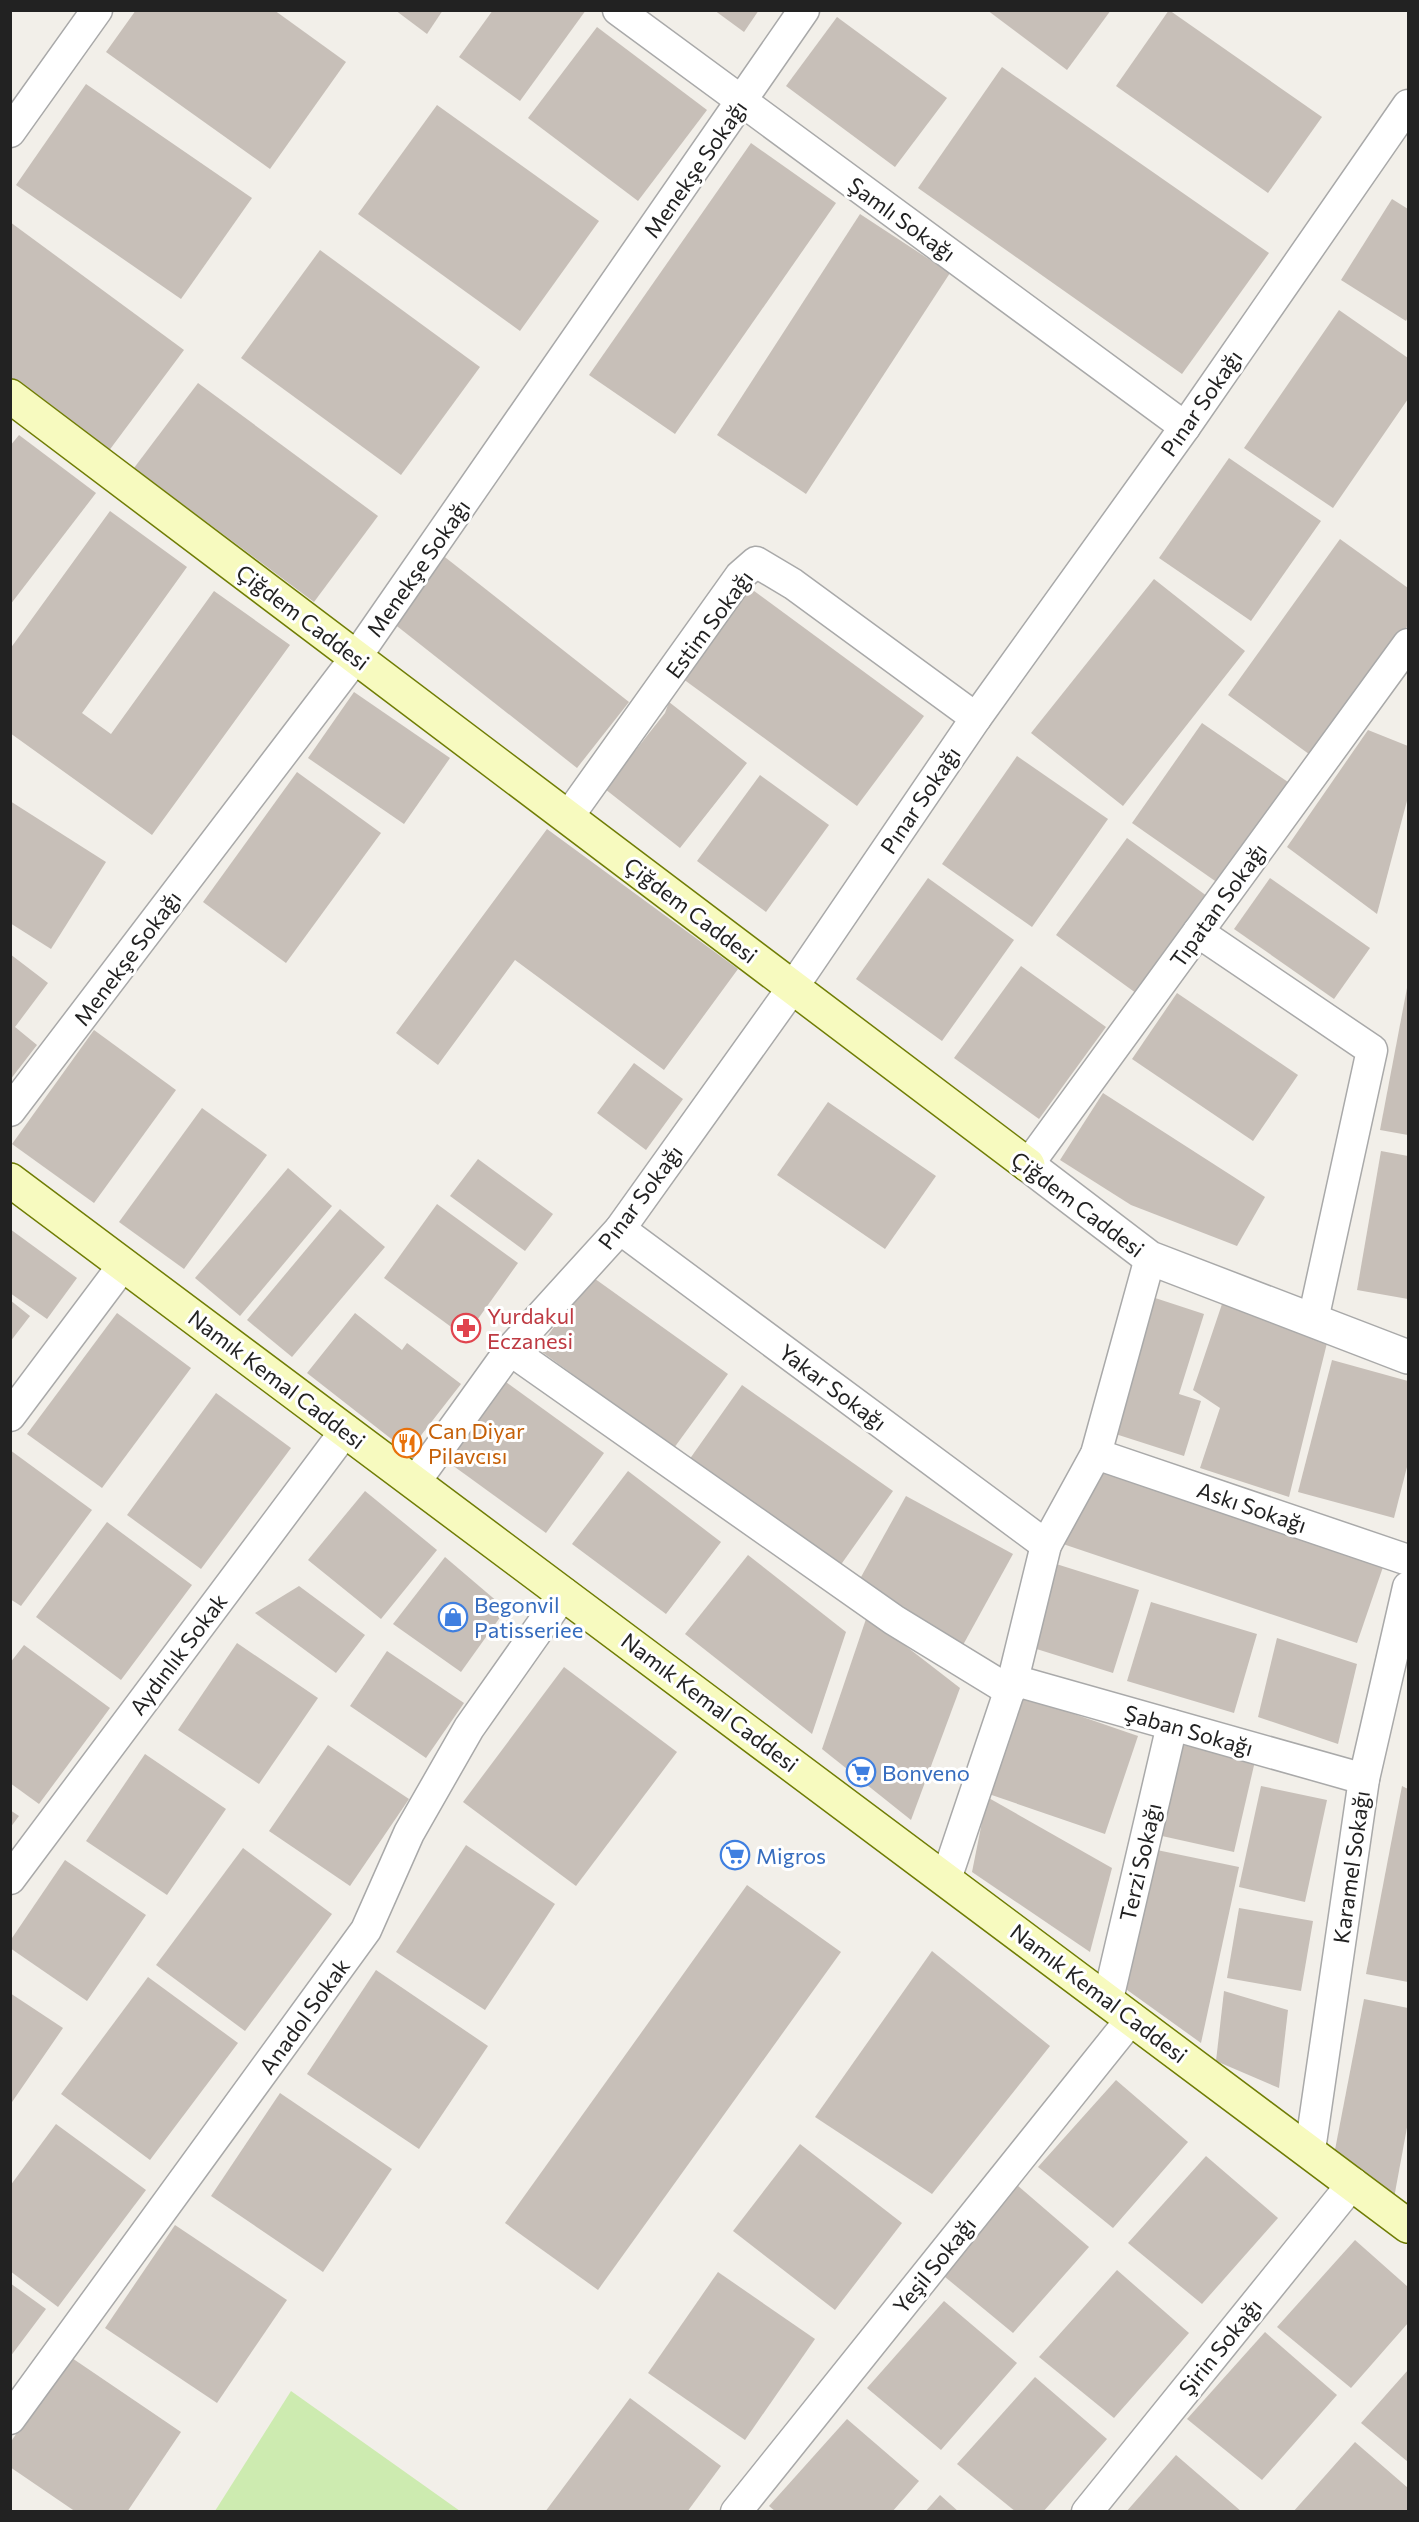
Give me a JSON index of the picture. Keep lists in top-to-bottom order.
{
  "streets": {
    "main road": ["Çiğdem Caddesi", "Namık Kemal Caddesi"],
    "street": [
      "Menekşe Sokağı",
      "Şamlı Sokağı",
      "Pınar Sokağı",
      "Estim Sokağı",
      "Tıpatan Sokağı",
      "Yakar Sokağı",
      "Askı Sokağı",
      "Aydınlık Sokak",
      "Şaban Sokağı",
      "Terzi Sokağı",
      "Karamel Sokağı",
      "Anadol Sokak",
      "Yeşil Sokağı",
      "Şirin Sokağı"
    ]
  },
  "crossings": [
    ["Menekşe Sokağı", "Şamlı Sokağı"],
    ["Menekşe Sokağı", "Çiğdem Caddesi"],
    ["Şamlı Sokağı", "Pınar Sokağı"],
    ["Pınar Sokağı", "Çiğdem Caddesi"],
    ["Pınar Sokağı", "Estim Sokağı"],
    ["Pınar Sokağı", "Namık Kemal Caddesi"],
    ["Pınar Sokağı", "Yakar Sokağı"],
    ["Pınar Sokağı", "Şaban Sokağı"],
    ["Çiğdem Caddesi", "Estim Sokağı"],
    ["Çiğdem Caddesi", "Tıpatan Sokağı"],
    ["Namık Kemal Caddesi", "Aydınlık Sokak"],
    ["Namık Kemal Caddesi", "Terzi Sokağı"],
    ["Namık Kemal Caddesi", "Karamel Sokağı"],
    ["Namık Kemal Caddesi", "Anadol Sokak"],
    ["Namık Kemal Caddesi", "Yeşil Sokağı"],
    ["Namık Kemal Caddesi", "Şirin Sokağı"],
    ["Şaban Sokağı", "Terzi Sokağı"],
    ["Şaban Sokağı", "Karamel Sokağı"],
    ["Terzi Sokağı", "Yeşil Sokağı"]
  ],
  "places": {
    "pharmacy": ["Yurdakul Eczanesi"],
    "restaurant": ["Can Diyar Pilavcısı"],
    "shop": ["Begonvil Patisseriee"],
    "supermarket": ["Bonveno", "Migros"]
  }
}
